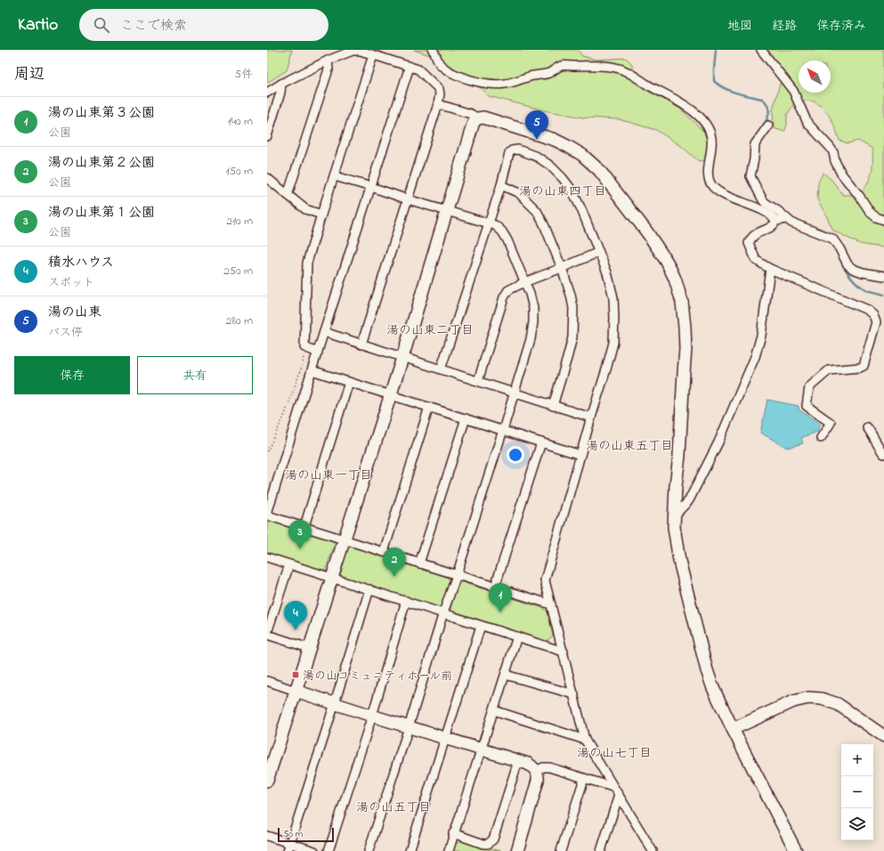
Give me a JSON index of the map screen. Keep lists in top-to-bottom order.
{
  "districts": [
    "湯の山東四丁目",
    "湯の山東二丁目",
    "湯の山東五丁目",
    "湯の山東一丁目",
    "湯の山七丁目",
    "湯の山五丁目"
  ],
  "places": {
    "transit": ["湯の山コミュニティホール前"]
  },
  "scale_bar": "50 m",
  "north": "top left",
  "page": {
    "header": "Kartio",
    "search": "ここで検索",
    "nav": ["地図", "経路", "保存済み"],
    "heading": ["周辺", "5件"],
    "list": [
      {
        "mark": "1",
        "name": "湯の山東第３公園",
        "note": "公園",
        "value": "140 m"
      },
      {
        "mark": "2",
        "name": "湯の山東第２公園",
        "note": "公園",
        "value": "150 m"
      },
      {
        "mark": "3",
        "name": "湯の山東第１公園",
        "note": "公園",
        "value": "210 m"
      },
      {
        "mark": "4",
        "name": "積水ハウス",
        "note": "スポット",
        "value": "250 m"
      },
      {
        "mark": "5",
        "name": "湯の山東",
        "note": "バス停",
        "value": "280 m"
      }
    ],
    "pins": [
      "5",
      "3",
      "2",
      "1",
      "4"
    ],
    "buttons": ["保存", "共有"],
    "map_buttons": ["+", "−"],
    "scale": "50 m"
  }
}
